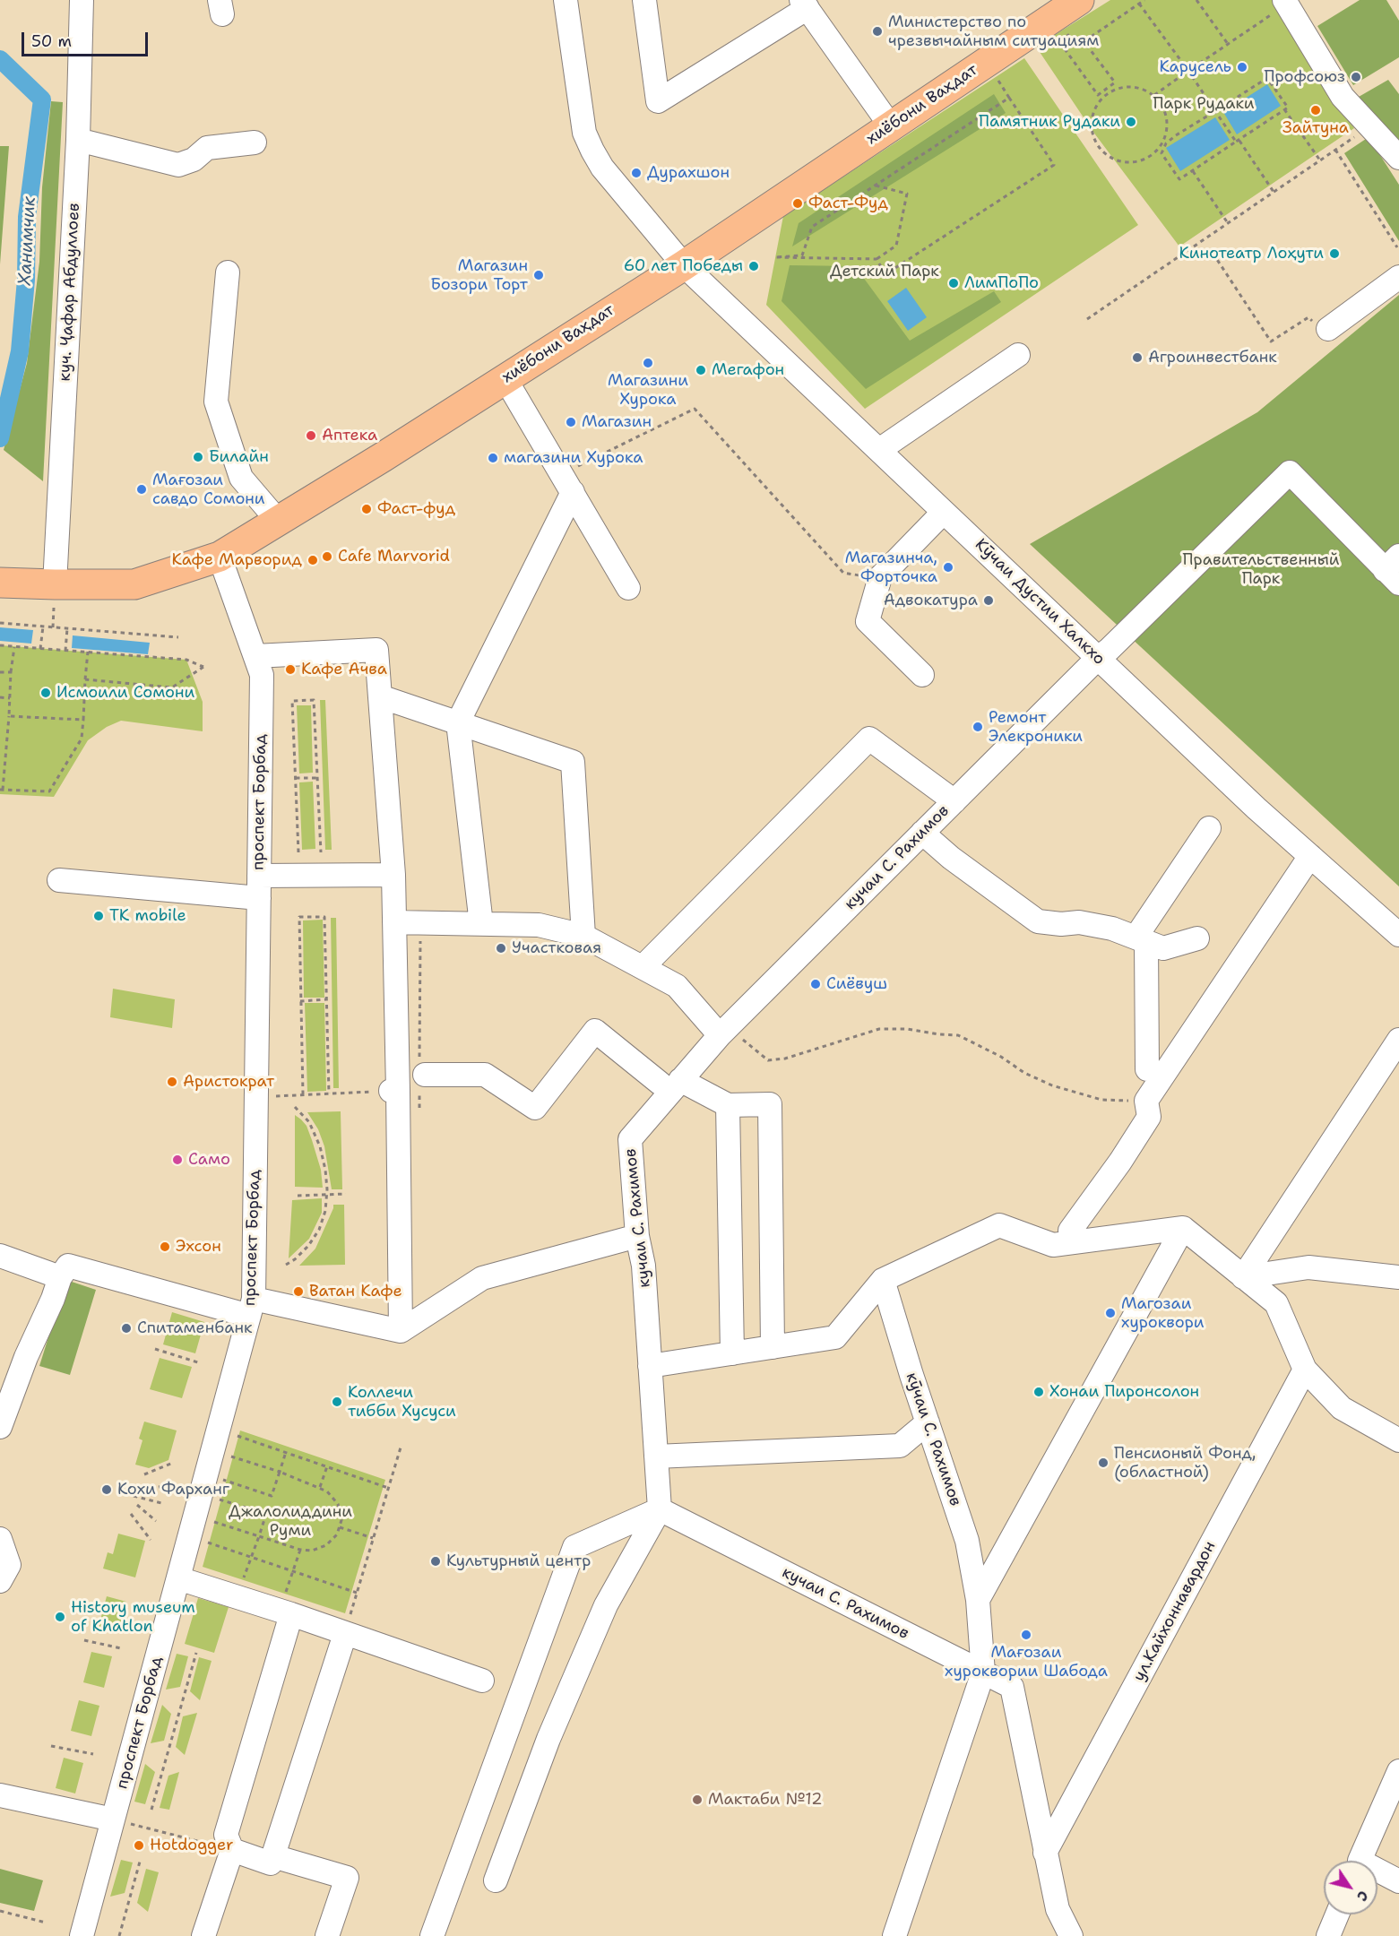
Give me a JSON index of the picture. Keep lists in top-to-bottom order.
{
  "streets": {
    "main road": ["хиёбони Ваҳдат"],
    "street": [
      "куч. Ҷафар Абдуллоев",
      "Кӯчаи Дустии Халкхо",
      "проспект Борбад",
      "кучаи С. Рахимов",
      "кӯчаи С. Рахимов",
      "ул.Кайхоннавардон"
    ]
  },
  "crossings": [
    ["хиёбони Ваҳдат", "куч. Ҷафар Абдуллоев"],
    ["хиёбони Ваҳдат", "Кӯчаи Дустии Халкхо"],
    ["хиёбони Ваҳдат", "проспект Борбад"],
    ["Кӯчаи Дустии Халкхо", "кучаи С. Рахимов"],
    ["кучаи С. Рахимов", "кӯчаи С. Рахимов"],
    ["кучаи С. Рахимов", "ул.Кайхоннавардон"]
  ],
  "water": ["Ханимчик"],
  "parks": [
    "Парк Рудаки",
    "Детский Парк",
    "Правительственный Парк",
    "Джалолиддини Руми"
  ],
  "places": [
    "Министерство по чрезвычайным ситуациям",
    "Карусель",
    "Профсоюз",
    "Зайтуна",
    "Памятник Рудаки",
    "Дурахшон",
    "Фаст-Фуд",
    "Кинотеатр Лоҳути",
    "60 лет Победы",
    "Магазин Бозори Торт",
    "ЛимПоПо",
    "Агроинвестбанк",
    "Магазини Хурока",
    "Мегафон",
    "Магазин",
    "Аптека",
    "Билайн",
    "магазини Хурока",
    "Мағозаи савдо Сомони",
    "Фаст-фуд",
    "Cafe Marvorid",
    "Кафе Марворид",
    "Магазинча, Форточка",
    "Адвокатура",
    "Кафе Ачва",
    "Исмоили Сомони",
    "Ремонт Элекроники",
    "TK mobile",
    "Участковая",
    "Сиёвуш",
    "Аристократ",
    "Само",
    "Эхсон",
    "Ватан Кафе",
    "Магозаи хуроквори",
    "Спитаменбанк",
    "Хонаи Пиронсолон",
    "Коллечи тибби Хусуси",
    "Пенсионый Фонд, (областной)",
    "Кохи Фарханг",
    "Культурный центр",
    "History museum of Khatlon",
    "Мағозаи хуроквории Шабода",
    "Мактаби №12",
    "Hotdogger"
  ],
  "scale_bar": "50 m",
  "north": "bottom right"
}
